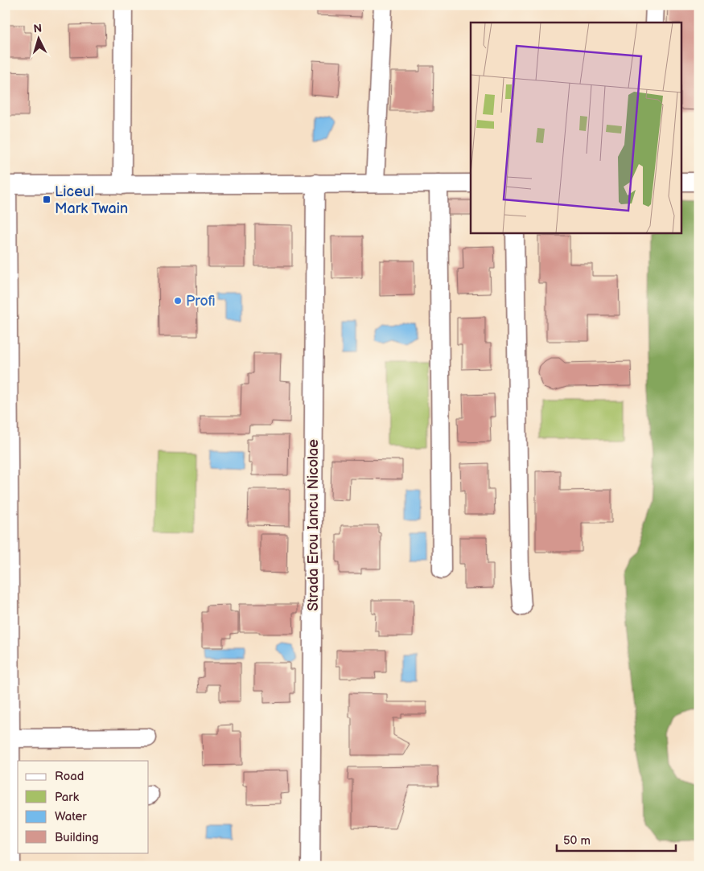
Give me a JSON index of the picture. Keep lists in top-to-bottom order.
{
  "streets": {
    "street": ["Strada Erou Iancu Nicolae"]
  },
  "places": {
    "transit": ["Liceul Mark Twain"],
    "other": ["Profi"]
  },
  "legend": [
    "Road",
    "Park",
    "Water",
    "Building"
  ],
  "scale_bar": "50 m",
  "north": "top"
}
